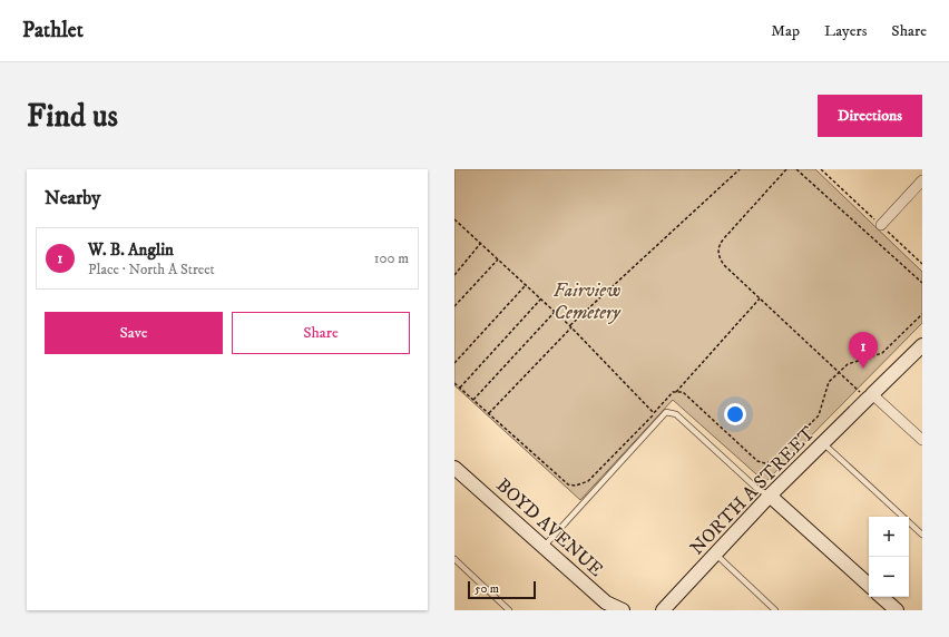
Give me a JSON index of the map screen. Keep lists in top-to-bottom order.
{
  "streets": {
    "street": ["NORTH A STREET", "BOYD AVENUE"]
  },
  "parks": ["Fairview Cemetery"],
  "scale_bar": "50 m",
  "page": {
    "header": "Pathlet",
    "nav": ["Map", "Layers", "Share"],
    "buttons": [
      "Directions",
      ["Save", "Share"]
    ],
    "title": "Find us",
    "heading": "Nearby",
    "list": [
      {
        "mark": "1",
        "name": "W. B. Anglin",
        "note": "Place · North A Street",
        "value": "100 m"
      }
    ],
    "pins": "1",
    "map_buttons": ["+", "−"],
    "scale": "50 m"
  }
}
